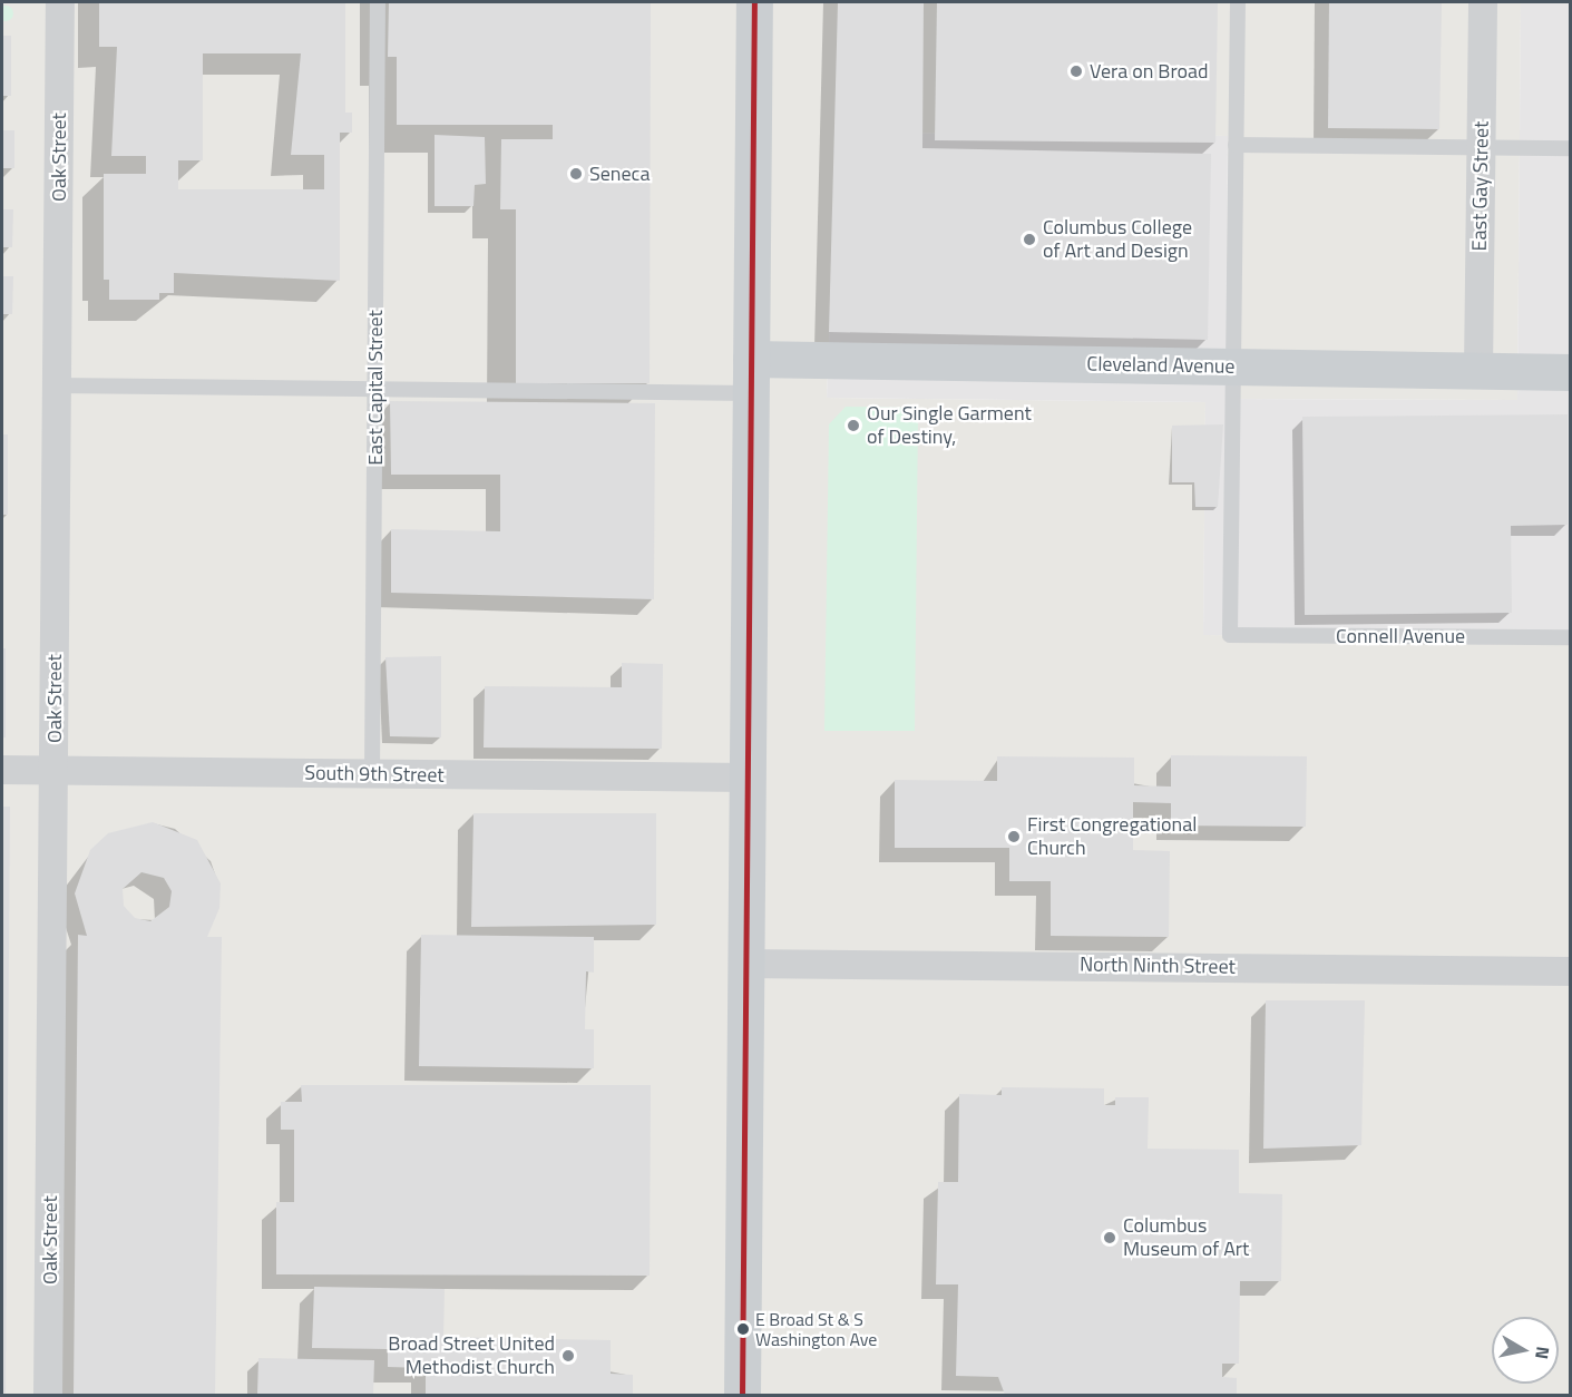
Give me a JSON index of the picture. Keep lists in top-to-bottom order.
{
  "streets": {
    "main road": ["Cleveland Avenue"],
    "street": [
      "Oak Street",
      "East Gay Street",
      "South 9th Street",
      "North Ninth Street"
    ],
    "lane": ["East Capital Street", "Connell Avenue"]
  },
  "crossings": [
    ["Oak Street", "South 9th Street"],
    ["East Gay Street", "Cleveland Avenue"],
    ["Cleveland Avenue", "Connell Avenue"],
    ["East Capital Street", "South 9th Street"]
  ],
  "places": [
    "Vera on Broad",
    "Seneca",
    "Columbus College of Art and Design",
    "Our Single Garment of Destiny,",
    "First Congregational Church",
    "Columbus Museum of Art",
    "E Broad St & S Washington Ave",
    "Broad Street United Methodist Church"
  ],
  "north": "right"
}
